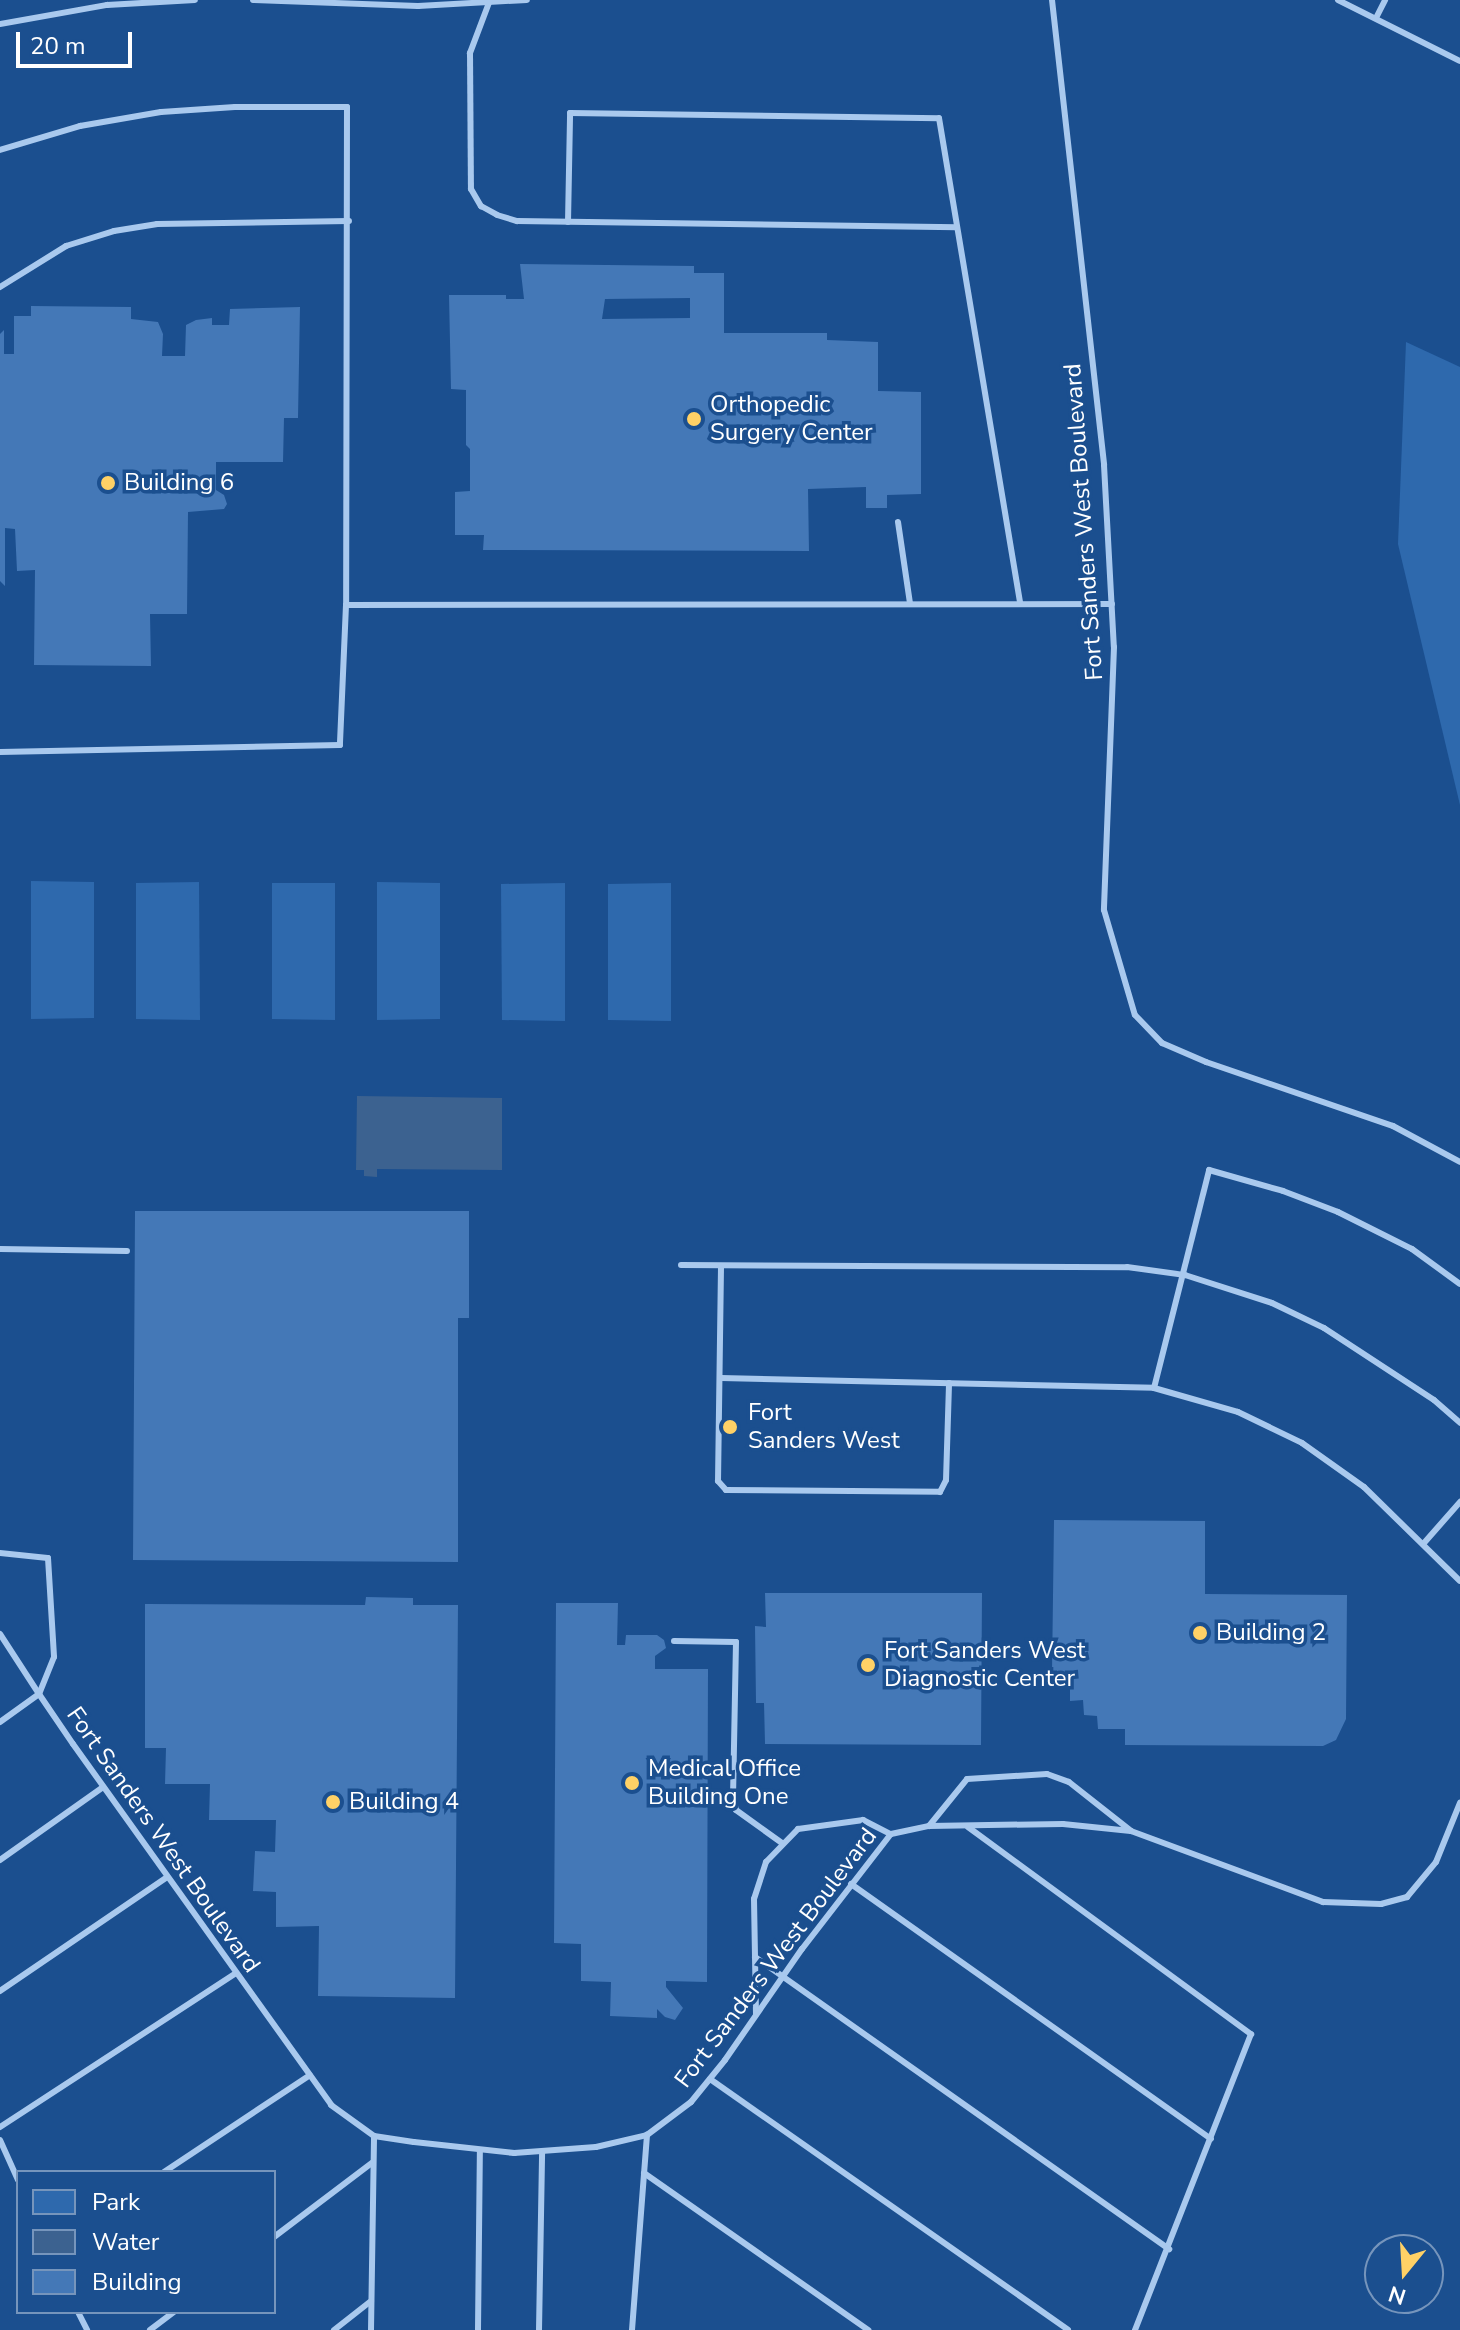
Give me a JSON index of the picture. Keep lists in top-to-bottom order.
{
  "streets": {
    "lane": ["Fort Sanders West Boulevard"]
  },
  "places": [
    "Orthopedic Surgery Center",
    "Building 6",
    "Fort Sanders West",
    "Building 2",
    "Fort Sanders West Diagnostic Center",
    "Medical Office Building One",
    "Building 4"
  ],
  "legend": ["Park", "Water", "Building"],
  "scale_bar": "20 m",
  "north": "bottom"
}
